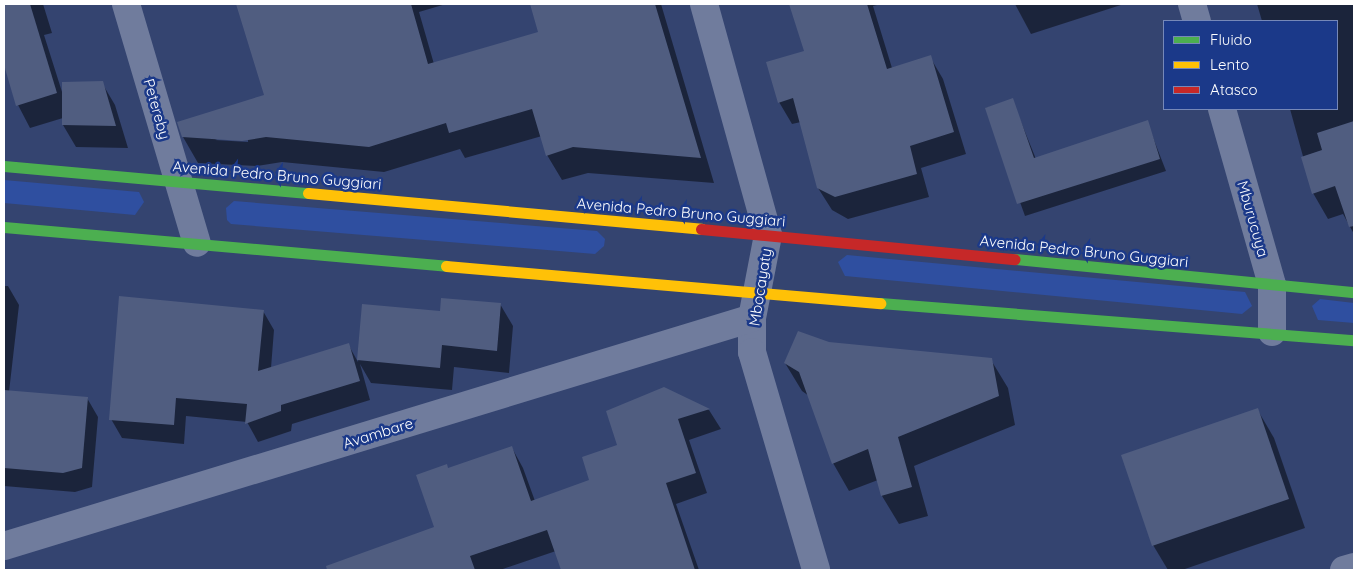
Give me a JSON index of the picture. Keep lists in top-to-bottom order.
{
  "streets": {
    "main road": ["Avenida Pedro Bruno Guggiari"],
    "street": [
      "Petereby",
      "Mburucuya",
      "Mbocayaty",
      "Avambare"
    ]
  },
  "crossings": [
    ["Petereby", "Avenida Pedro Bruno Guggiari"],
    ["Avenida Pedro Bruno Guggiari", "Mburucuya"],
    ["Avenida Pedro Bruno Guggiari", "Mbocayaty"],
    ["Mbocayaty", "Avambare"]
  ],
  "legend": ["Fluido", "Lento", "Atasco"]
}
